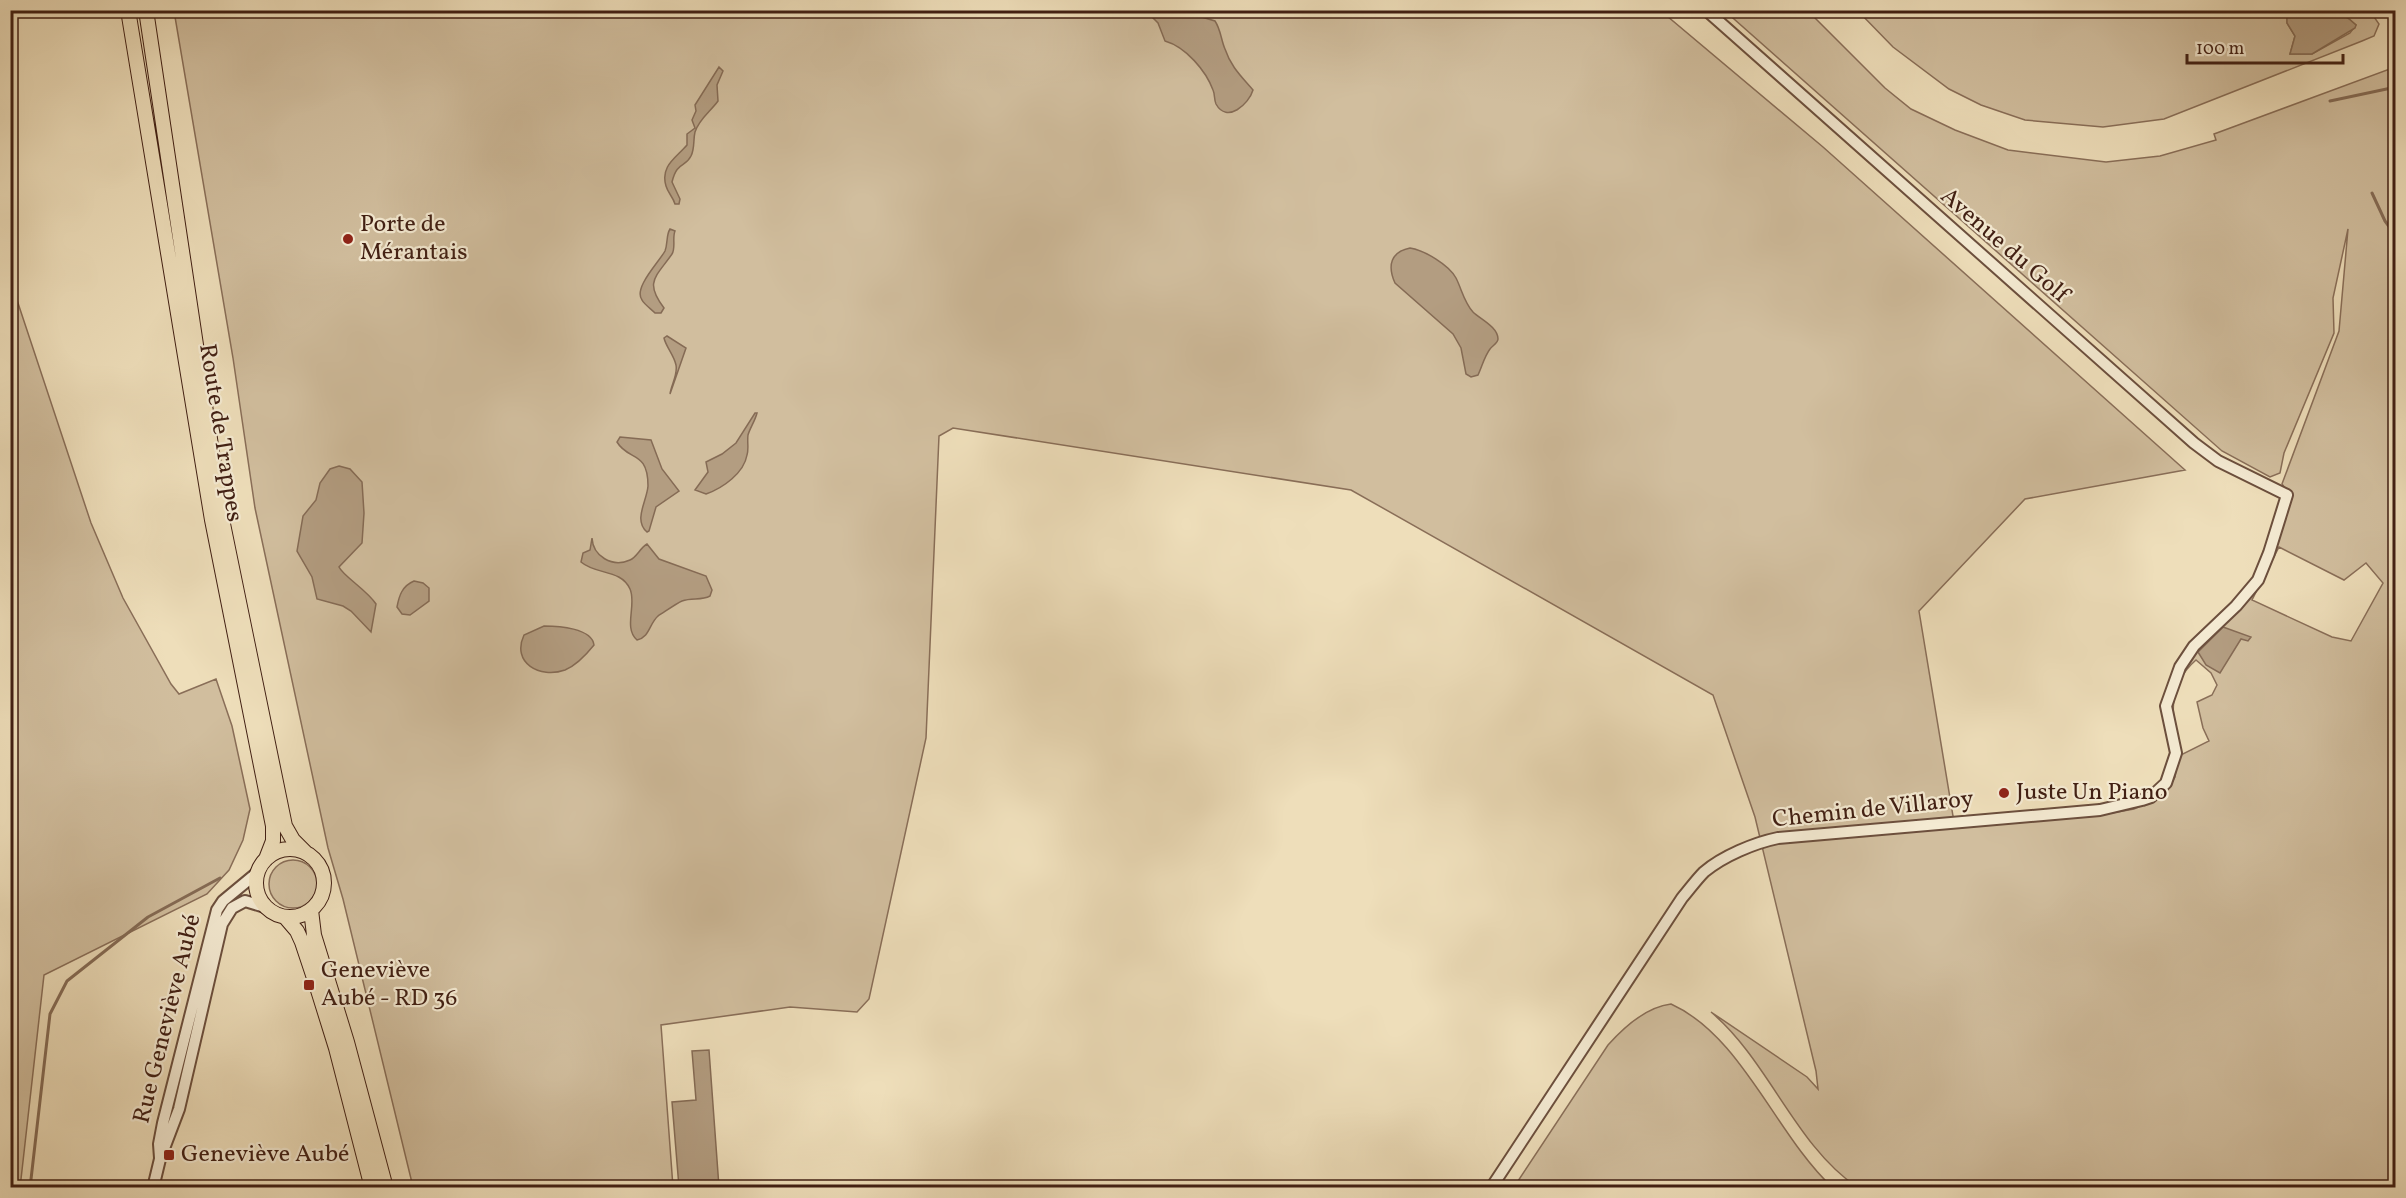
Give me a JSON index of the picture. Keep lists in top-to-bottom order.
{
  "streets": {
    "main road": ["Route de Trappes"],
    "street": ["Avenue du Golf", "Chemin de Villaroy", "Rue Geneviève Aubé"]
  },
  "crossings": [
    ["Avenue du Golf", "Chemin de Villaroy"],
    ["Route de Trappes", "Rue Geneviève Aubé"]
  ],
  "places": {
    "other": ["Porte de Mérantais", "Juste Un Piano"],
    "transit": ["Geneviève Aubé - RD 36", "Geneviève Aubé"]
  },
  "scale_bar": "100 m"
}
